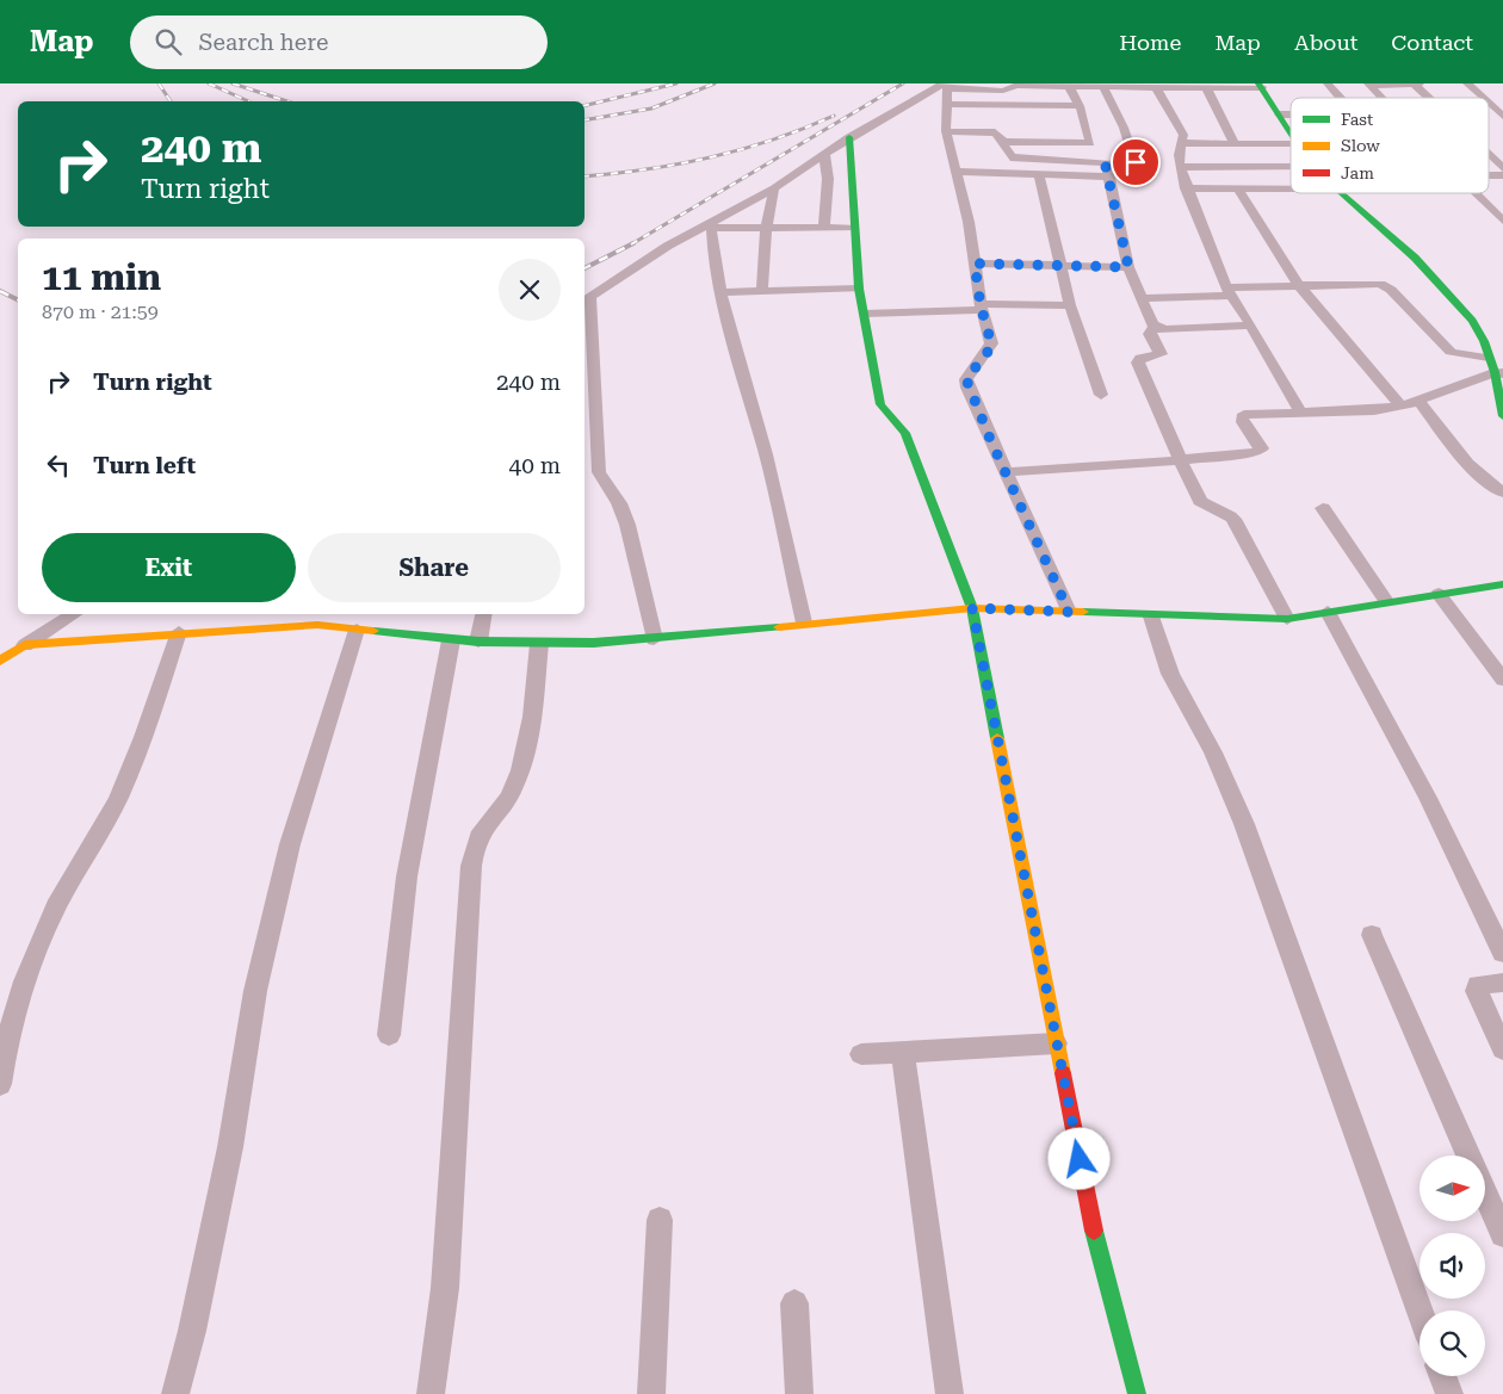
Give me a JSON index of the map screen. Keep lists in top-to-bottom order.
{
  "legend": ["Fast", "Slow", "Jam"],
  "north": "right",
  "page": {
    "header": "Map",
    "search": "Search here",
    "nav": [
      "Home",
      "Map",
      "About",
      "Contact"
    ],
    "turn": ["240 m", "Turn right"],
    "heading": ["11 min", "870 m · 21:59"],
    "list": [
      {
        "name": "Turn right",
        "value": "240 m"
      },
      {
        "name": "Turn left",
        "value": "40 m"
      }
    ],
    "buttons": ["Exit", "Share"]
  }
}
